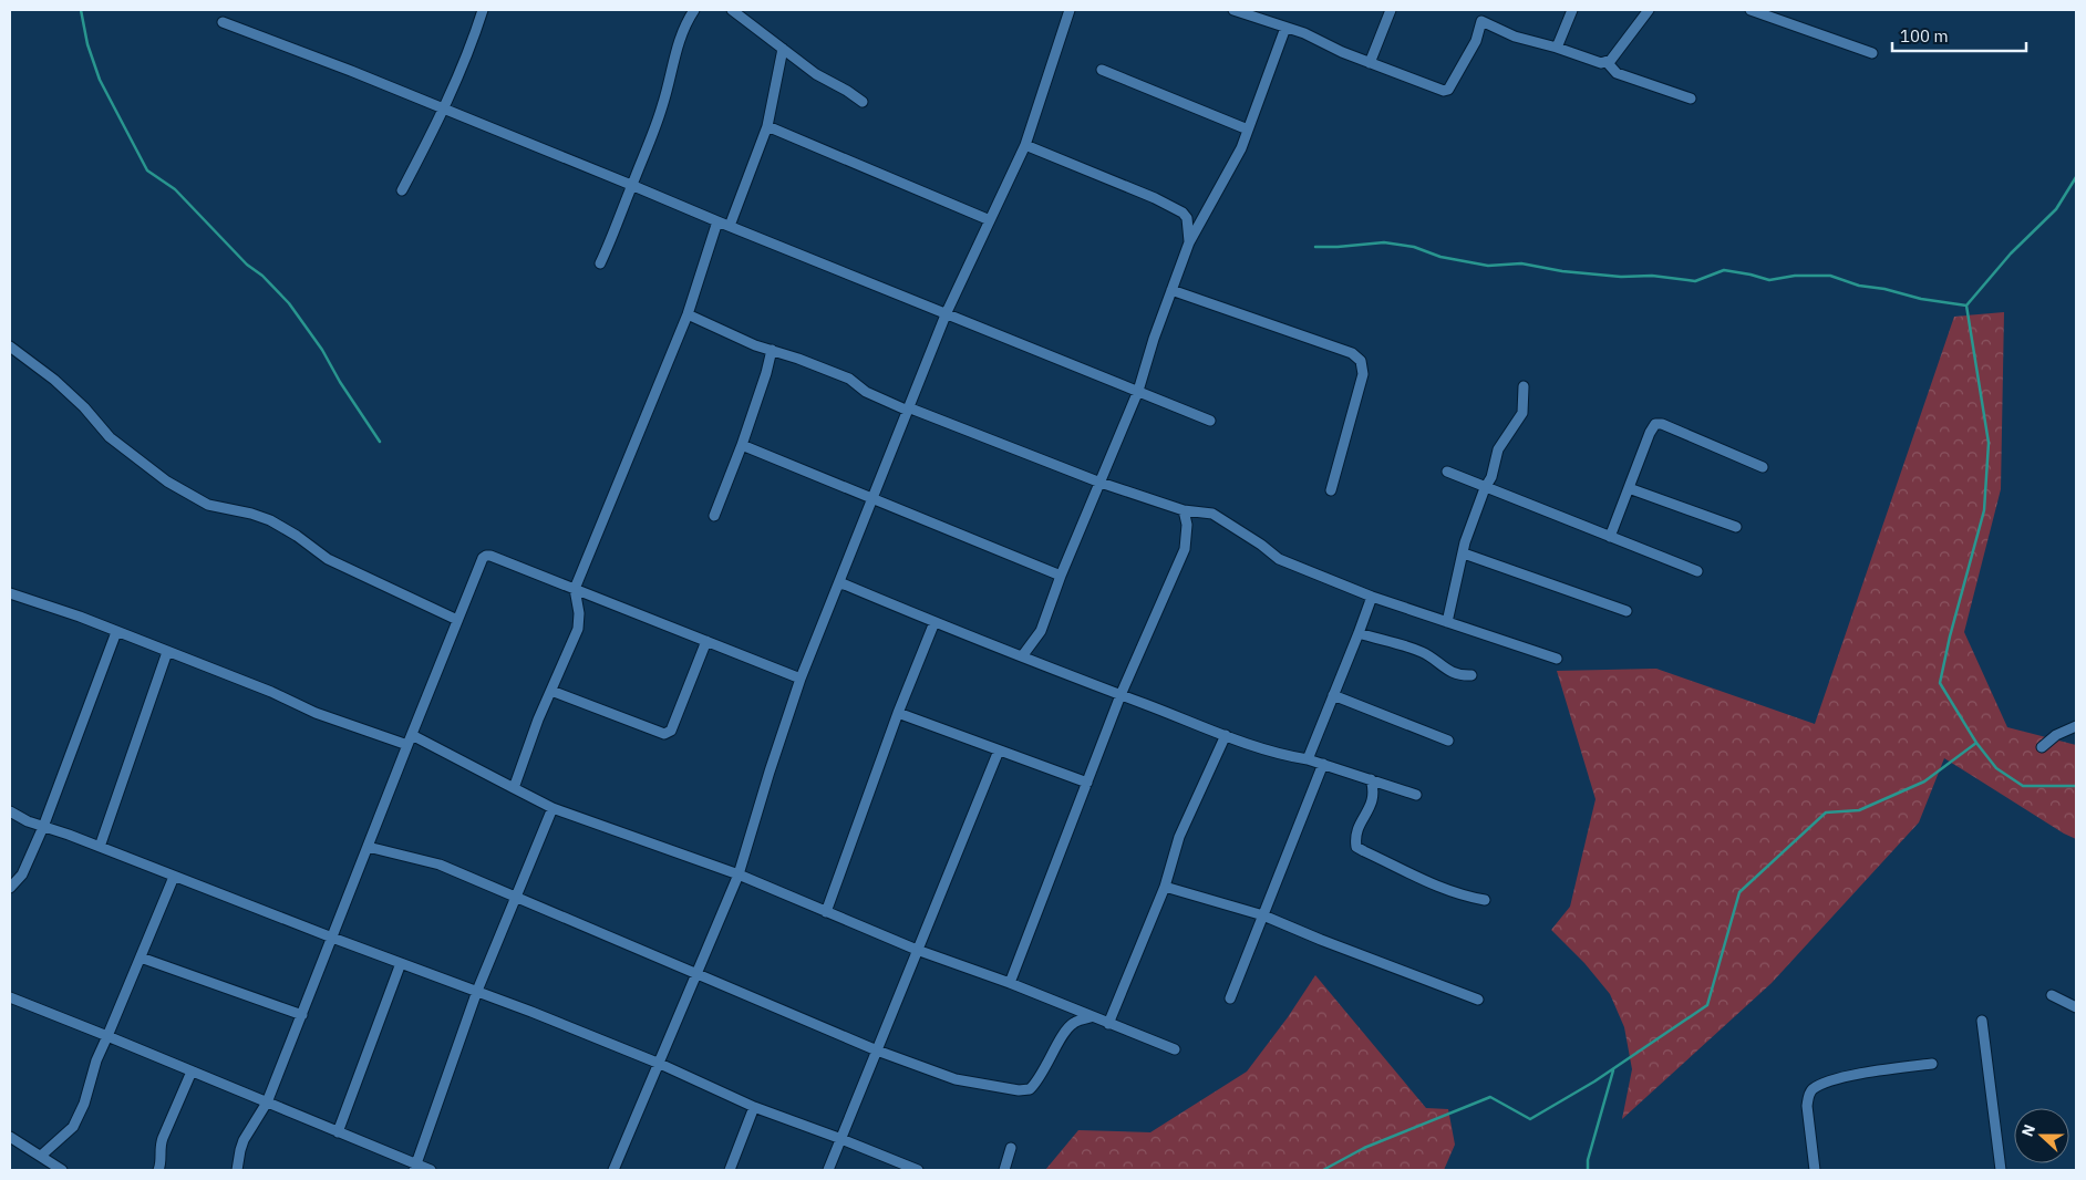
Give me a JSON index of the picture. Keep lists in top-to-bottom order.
{
  "scale_bar": "100 m",
  "north": "left"
}
